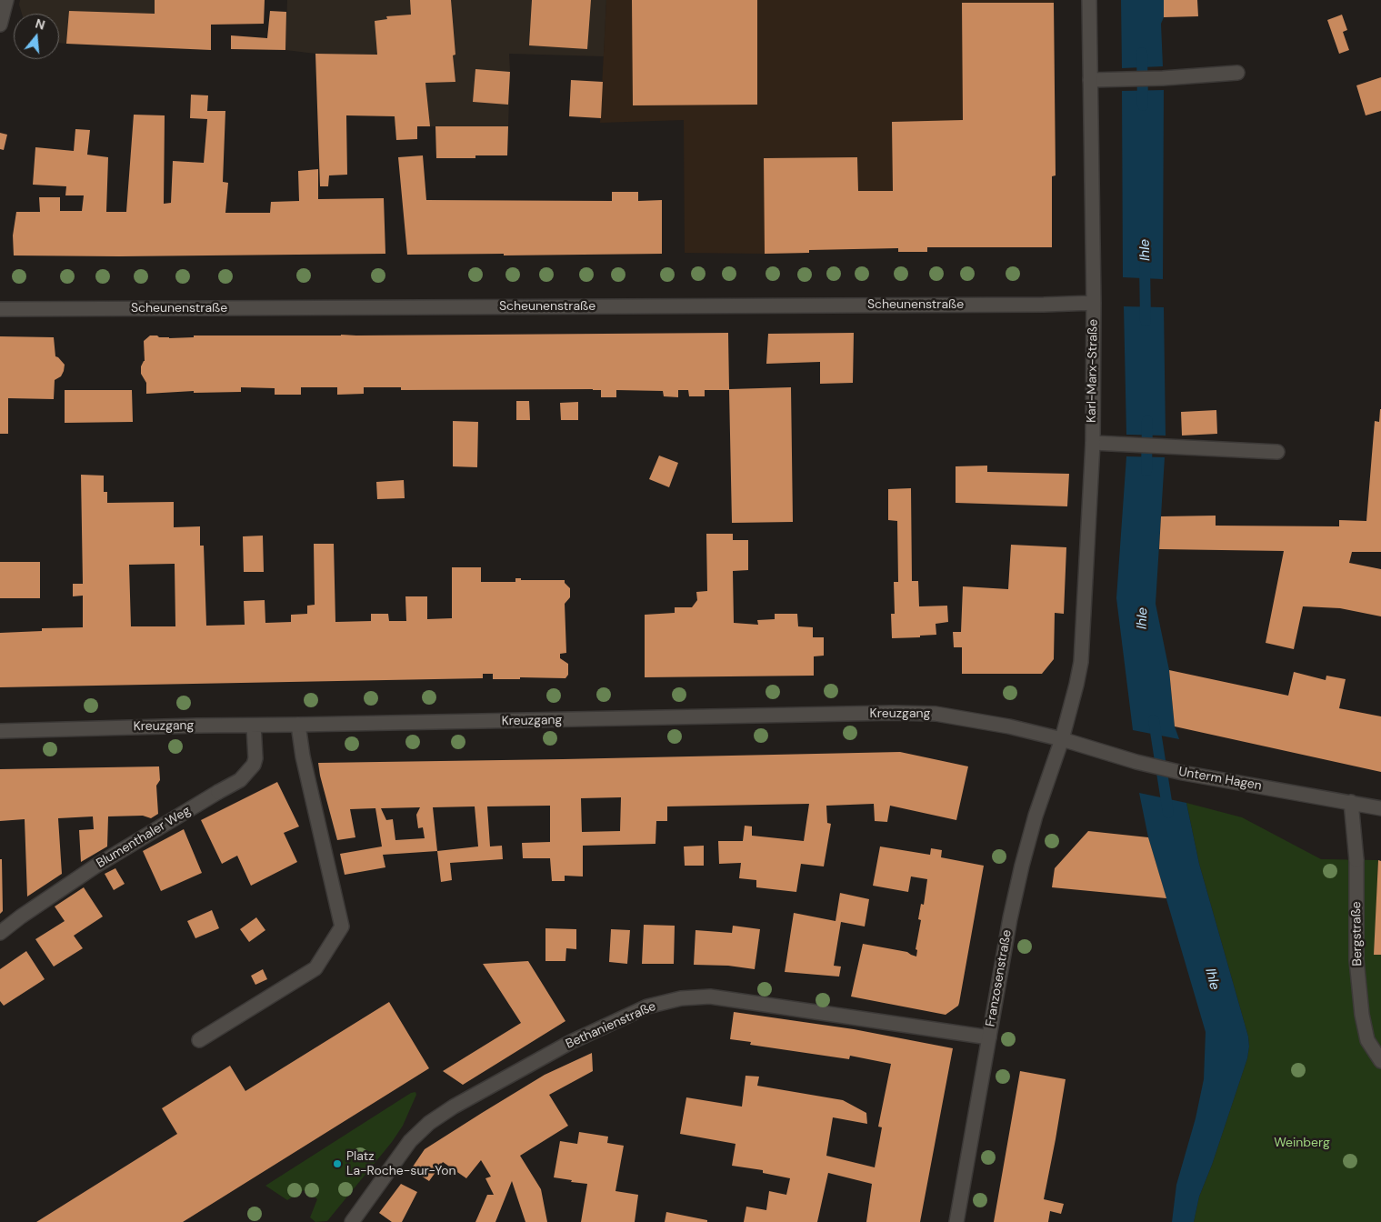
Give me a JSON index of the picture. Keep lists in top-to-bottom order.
{
  "streets": {
    "street": [
      "Scheunenstraße",
      "Karl-Marx-Straße",
      "Kreuzgang",
      "Unterm Hagen",
      "Blumenthaler Weg",
      "Bergstraße",
      "Franzosenstraße",
      "Bethanienstraße"
    ]
  },
  "crossings": [
    ["Scheunenstraße", "Karl-Marx-Straße"],
    ["Karl-Marx-Straße", "Kreuzgang"],
    ["Karl-Marx-Straße", "Unterm Hagen"],
    ["Karl-Marx-Straße", "Franzosenstraße"],
    ["Kreuzgang", "Unterm Hagen"],
    ["Kreuzgang", "Blumenthaler Weg"],
    ["Kreuzgang", "Franzosenstraße"],
    ["Unterm Hagen", "Bergstraße"],
    ["Unterm Hagen", "Franzosenstraße"],
    ["Franzosenstraße", "Bethanienstraße"]
  ],
  "water": ["Ihle"],
  "parks": ["Weinberg"],
  "places": ["Platz La-Roche-sur-Yon"],
  "north": "top"
}
